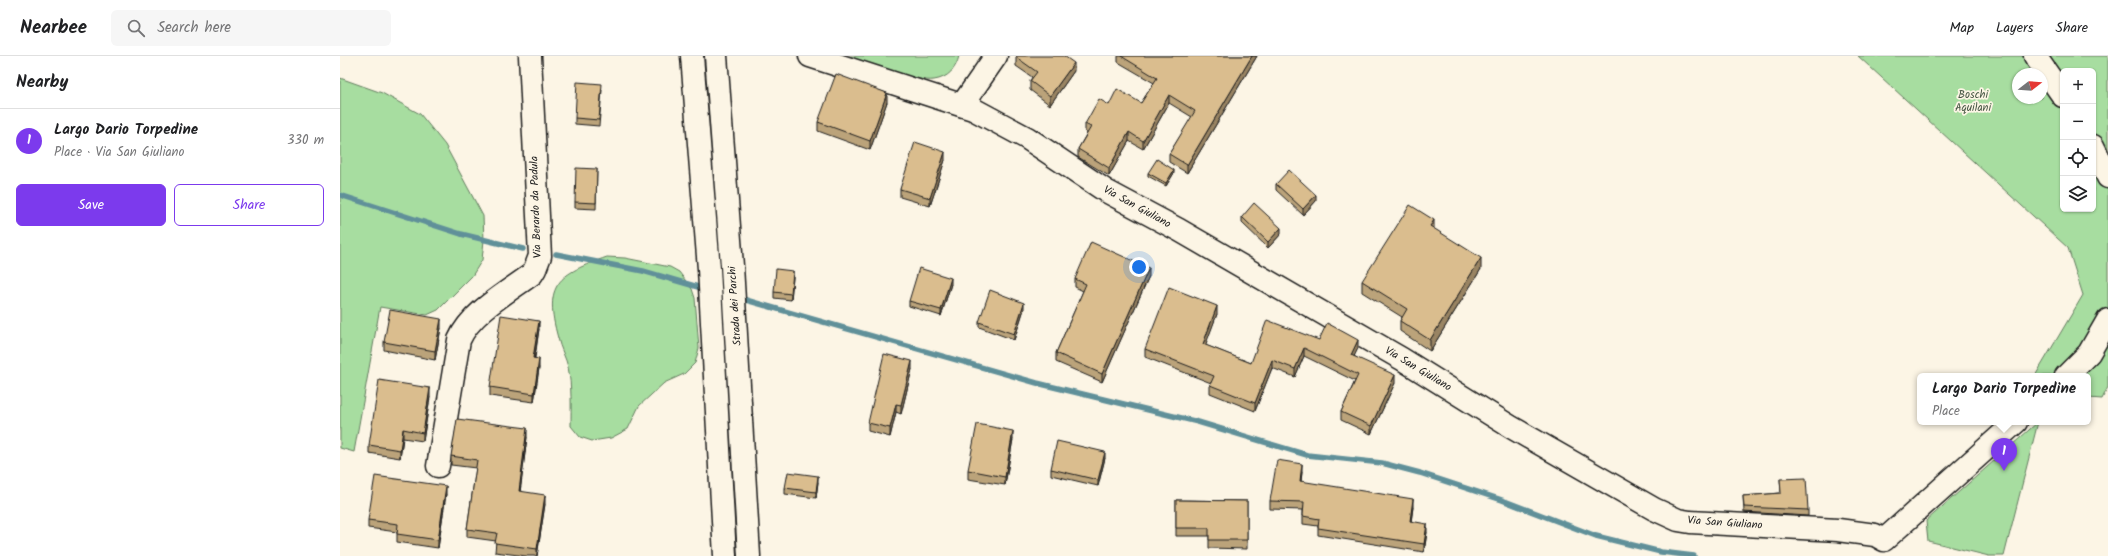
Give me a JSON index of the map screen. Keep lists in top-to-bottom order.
{
  "streets": {
    "main road": ["Via Berardo da Padula", "Via San Giuliano", "Strada dei Parchi"]
  },
  "parks": ["Boschi Aquilani"],
  "north": "right",
  "page": {
    "header": "Nearbee",
    "search": "Search here",
    "nav": ["Map", "Layers", "Share"],
    "heading": "Nearby",
    "map_buttons": ["+", "−"],
    "list": [
      {
        "mark": "1",
        "name": "Largo Dario Torpedine",
        "note": "Place · Via San Giuliano",
        "value": "330 m"
      }
    ],
    "buttons": ["Save", "Share"],
    "popup": ["Largo Dario Torpedine", "Place"],
    "pins": "1"
  }
}
